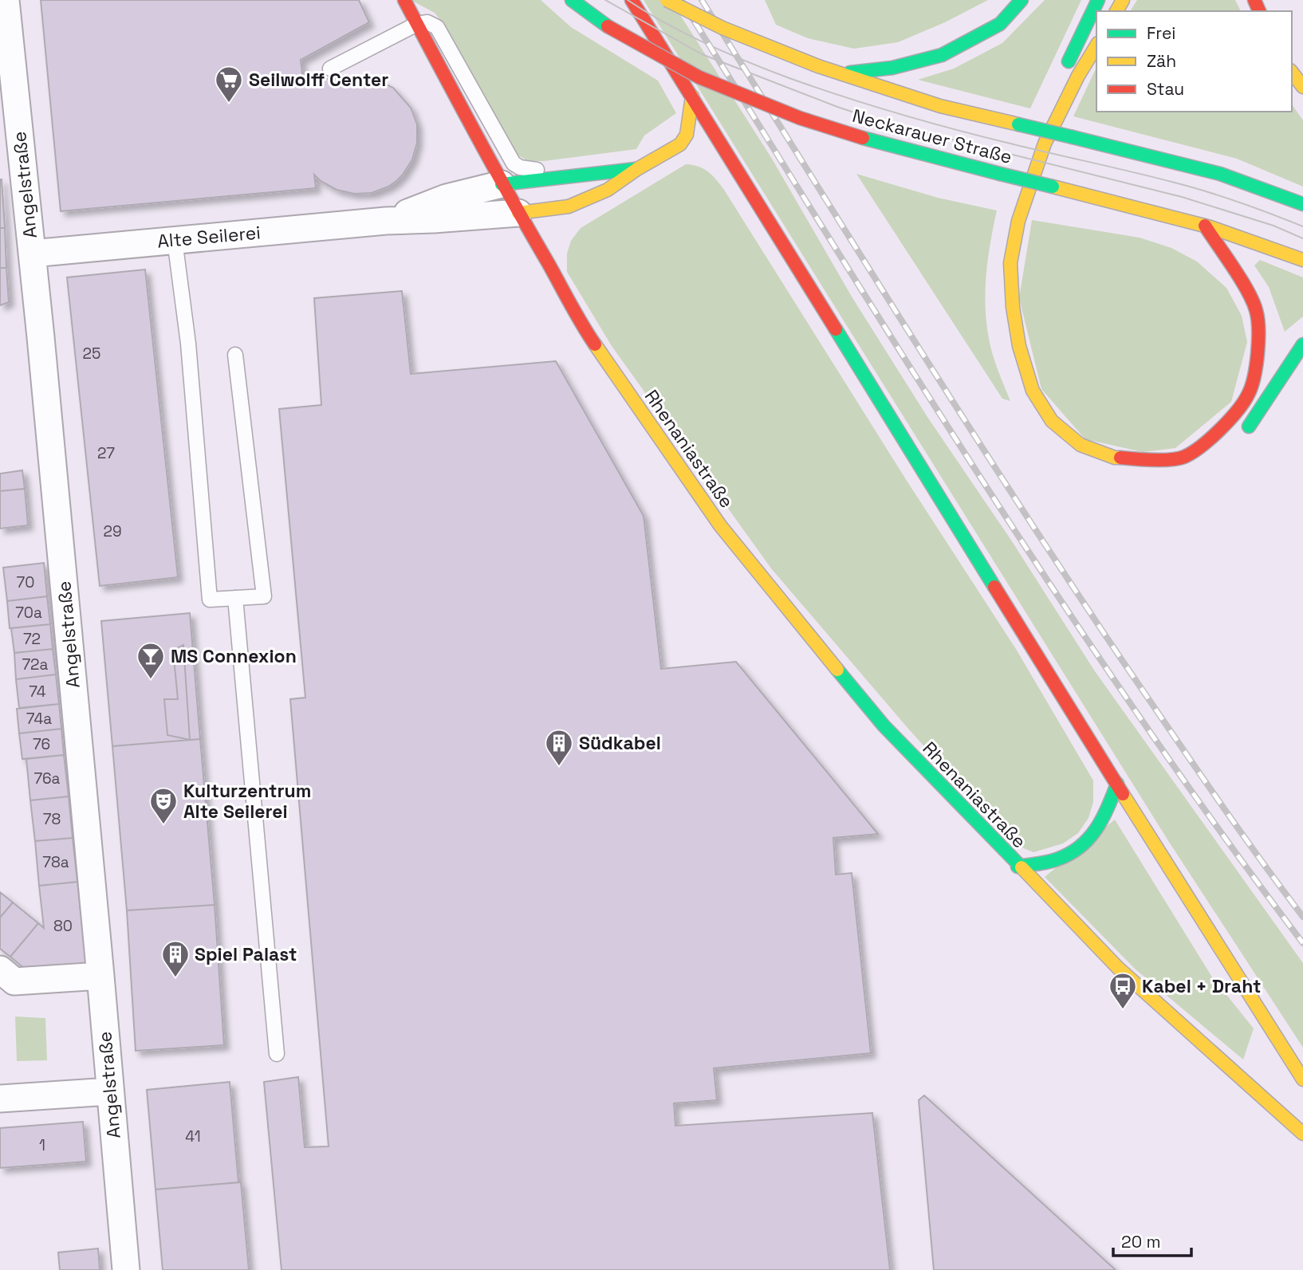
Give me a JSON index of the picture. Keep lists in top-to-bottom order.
{
  "streets": {
    "street": [
      "Neckarauer Straße",
      "Angelstraße",
      "Alte Seilerei",
      "Rhenaniastraße"
    ]
  },
  "crossings": [
    ["Angelstraße", "Alte Seilerei"],
    ["Alte Seilerei", "Rhenaniastraße"]
  ],
  "places": {
    "supermarket": ["Seilwolff Center"],
    "bar": ["MS Connexion"],
    "building": ["Südkabel", "Spiel Palast"],
    "theatre": ["Kulturzentrum Alte Seilerei"],
    "bus stop": ["Kabel + Draht"]
  },
  "house_numbers": [
    "25",
    "27",
    "29",
    "70",
    "70a",
    "72",
    "72a",
    "74",
    "74a",
    "76",
    "76a",
    "78",
    "78a",
    "80",
    "41",
    "1"
  ],
  "legend": ["Frei", "Zäh", "Stau"],
  "scale_bar": "20 m"
}
